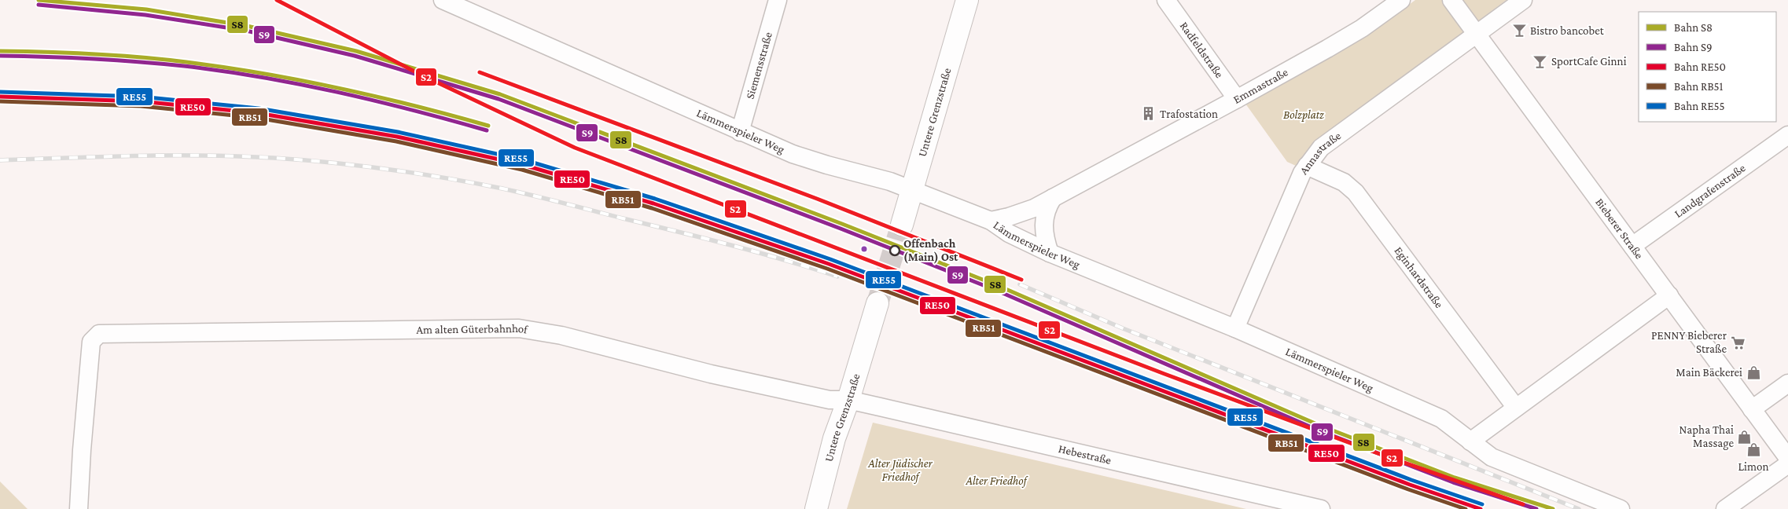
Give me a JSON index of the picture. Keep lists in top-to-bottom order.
{
  "streets": {
    "main road": ["Untere Grenzstraße"],
    "street": [
      "Radfeldstraße",
      "Siemensstraße",
      "Emmastraße",
      "Lämmerspieler Weg",
      "Annastraße",
      "Landgrafenstraße",
      "Bieberer Straße",
      "Eginhardstraße",
      "Am alten Güterbahnhof",
      "Hebestraße"
    ]
  },
  "crossings": [
    ["Radfeldstraße", "Emmastraße"],
    ["Siemensstraße", "Lämmerspieler Weg"],
    ["Emmastraße", "Lämmerspieler Weg"],
    ["Untere Grenzstraße", "Lämmerspieler Weg"],
    ["Untere Grenzstraße", "Am alten Güterbahnhof"],
    ["Untere Grenzstraße", "Hebestraße"],
    ["Lämmerspieler Weg", "Annastraße"],
    ["Annastraße", "Bieberer Straße"],
    ["Annastraße", "Eginhardstraße"],
    ["Landgrafenstraße", "Bieberer Straße"],
    ["Am alten Güterbahnhof", "Hebestraße"]
  ],
  "parks": ["Bolzplatz", "Alter Jüdischer Friedhof", "Alter Friedhof"],
  "places": {
    "bar": ["Bistro bancobet", "SportCafe Ginni"],
    "building": ["Trafostation"],
    "other": ["Offenbach (Main) Ost"],
    "supermarket": ["PENNY Bieberer Straße"],
    "shop": ["Main Bäckerei", "Napha Thai Massage", "Limon"]
  },
  "lines": [
    "rail line S8",
    "transit line S2",
    "rail line S9",
    "rail line RE55",
    "rail line RE50",
    "rail line RB51"
  ],
  "legend": [
    "Bahn S8",
    "Bahn S9",
    "Bahn RE50",
    "Bahn RB51",
    "Bahn RE55"
  ]
}
